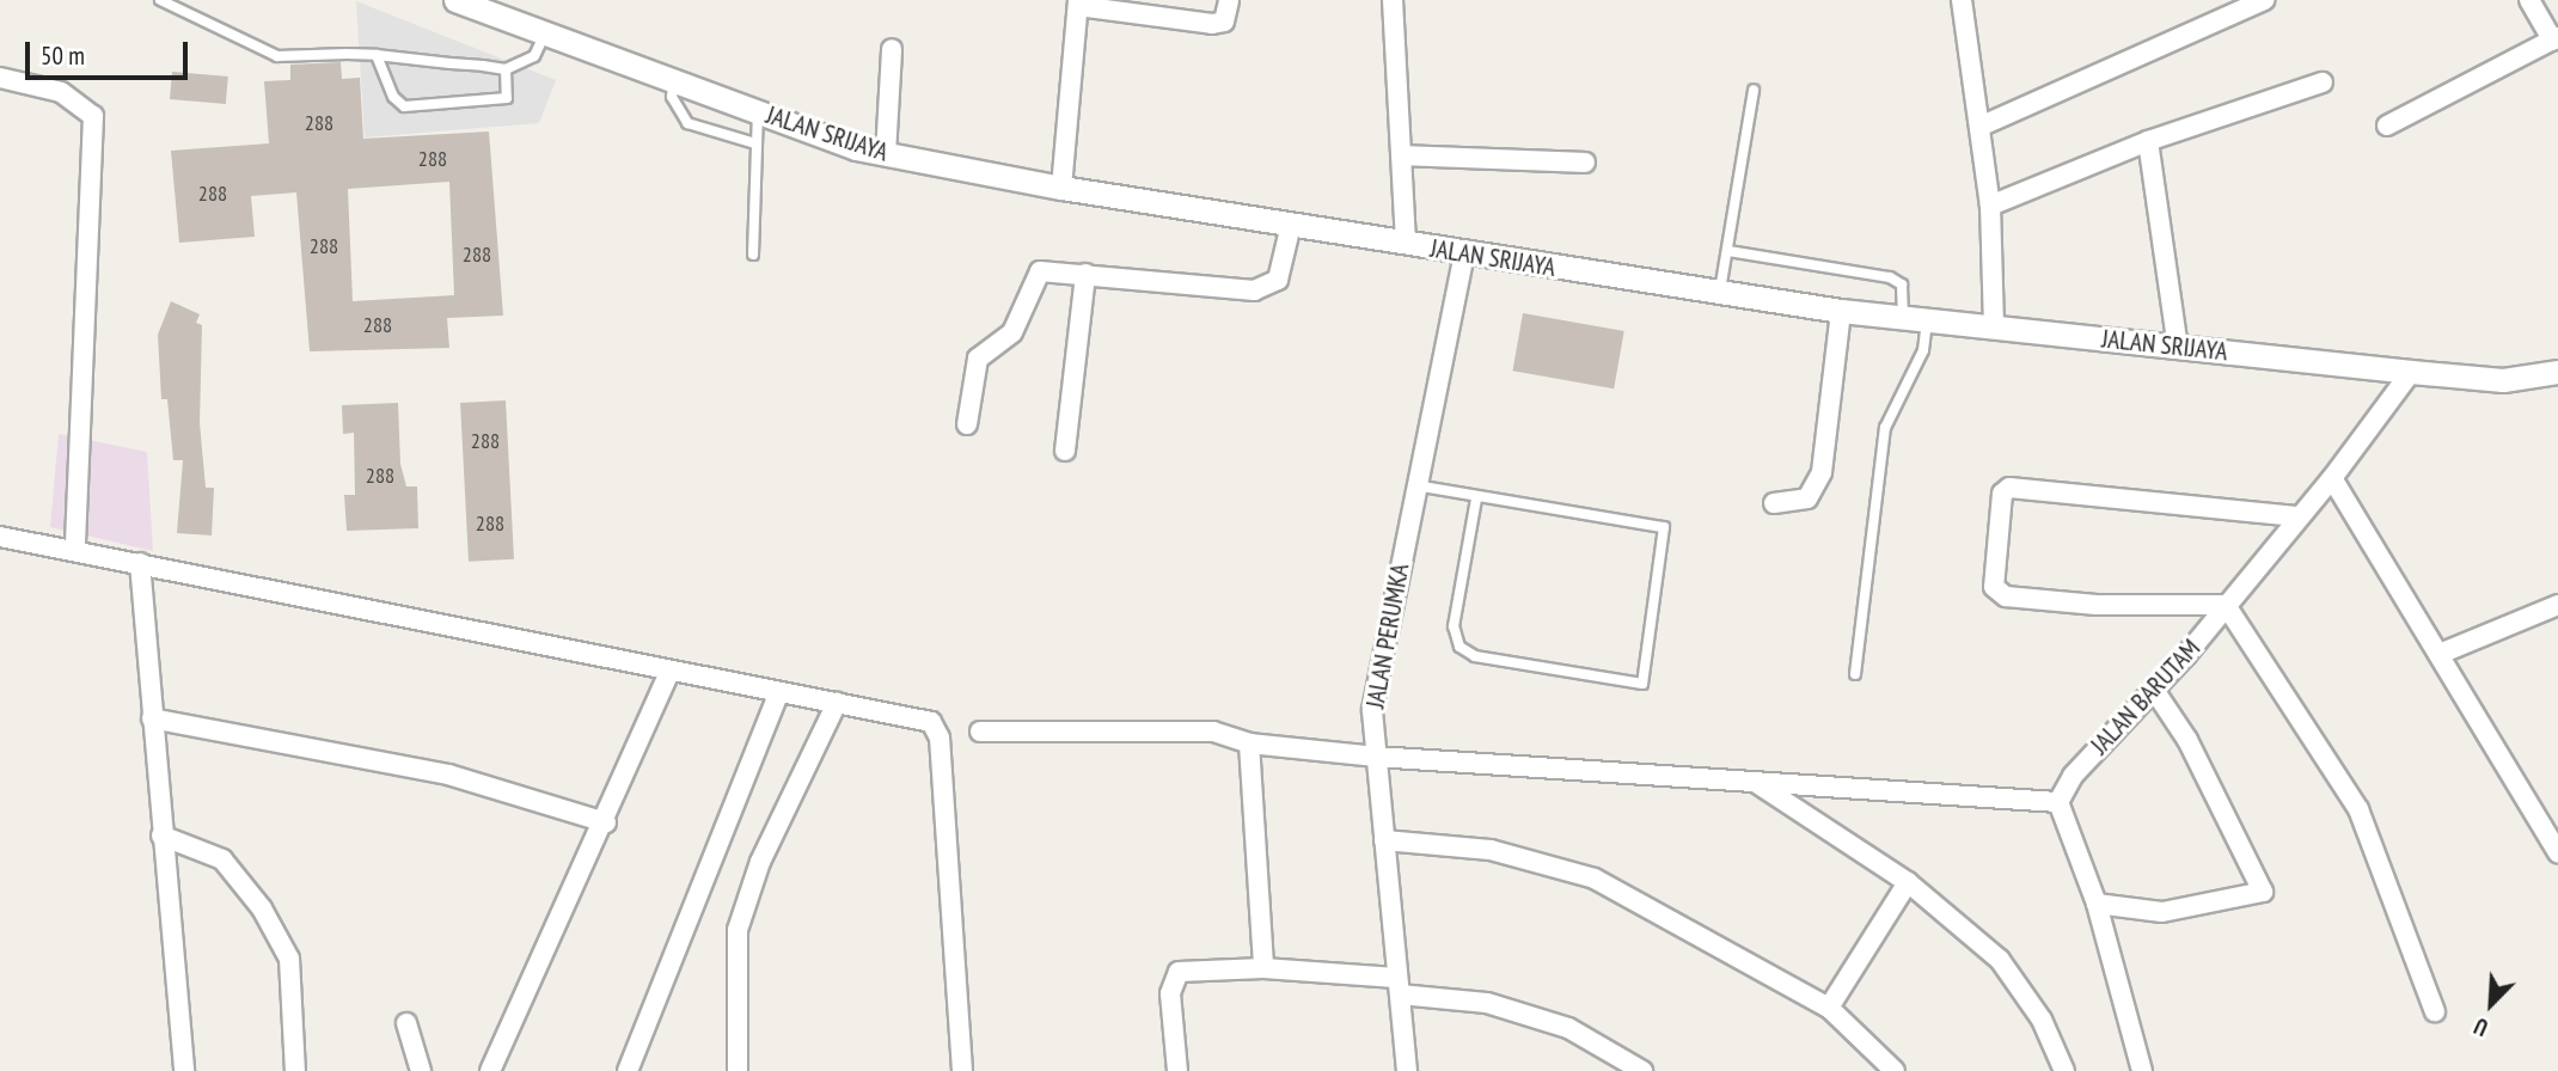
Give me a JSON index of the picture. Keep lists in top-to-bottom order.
{
  "streets": {
    "street": ["JALAN SRIJAYA", "JALAN PERUMKA", "JALAN BARUTAM"]
  },
  "crossings": [
    ["JALAN SRIJAYA", "JALAN PERUMKA"],
    ["JALAN SRIJAYA", "JALAN BARUTAM"]
  ],
  "house_numbers": [
    "288",
    "288",
    "288",
    "288",
    "288",
    "288",
    "288",
    "288",
    "288"
  ],
  "scale_bar": "50 m",
  "north": "bottom left"
}
